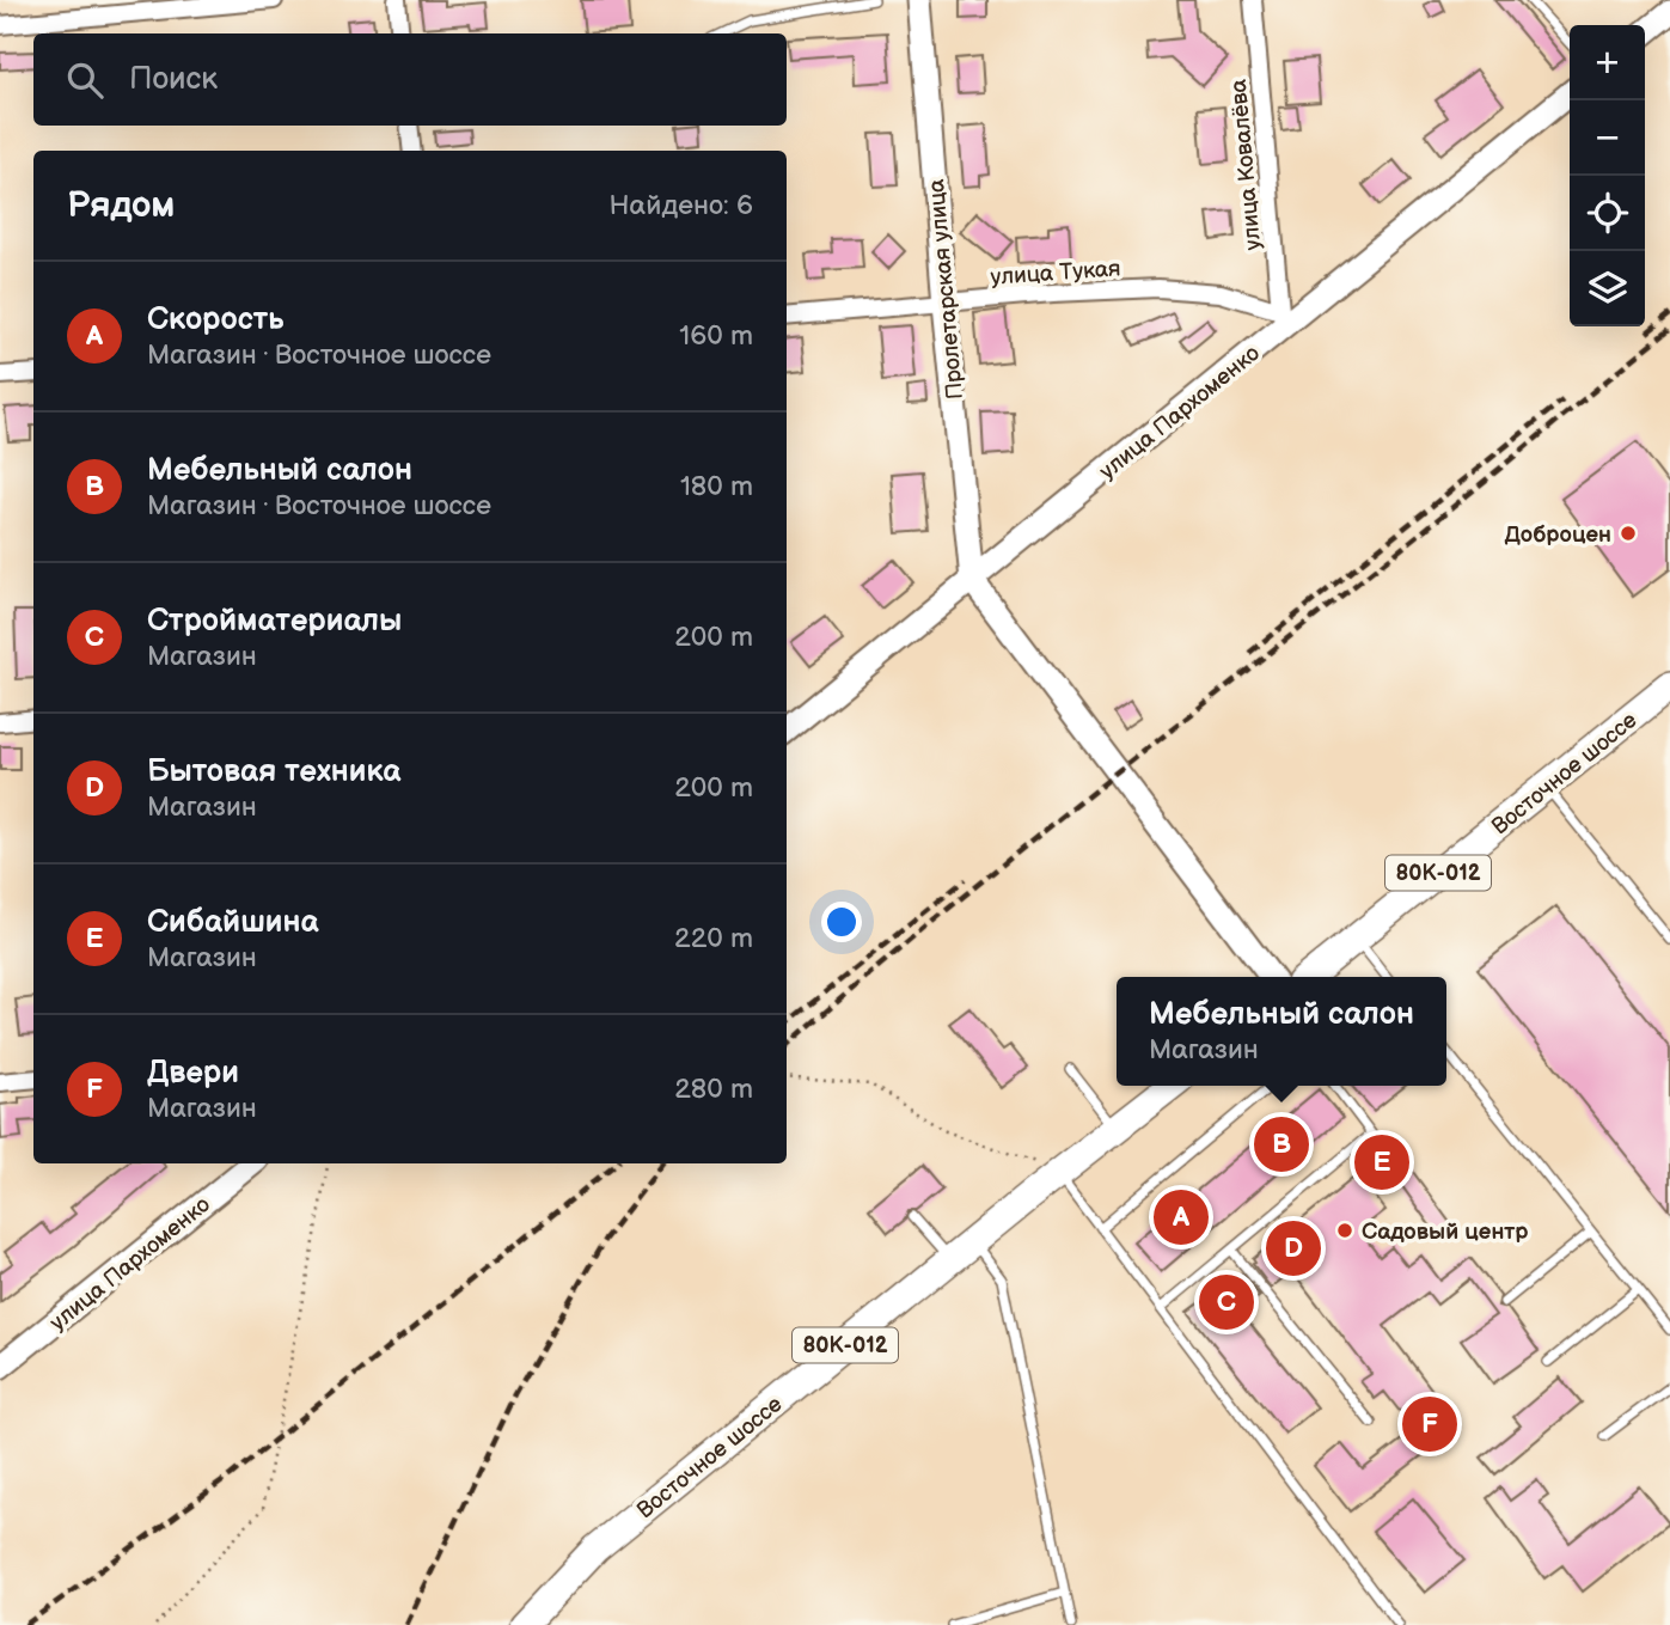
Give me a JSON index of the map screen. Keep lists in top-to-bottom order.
{
  "streets": {
    "main road": [
      "Пролетарская улица",
      "улица Пархоменко",
      "Восточное шоссе",
      "80К-012"
    ],
    "street": ["улица Ковалёва", "улица Тукая"]
  },
  "crossings": [
    ["улица Ковалёва", "улица Тукая"],
    ["улица Ковалёва", "улица Пархоменко"],
    ["улица Тукая", "Пролетарская улица"],
    ["улица Тукая", "улица Пархоменко"],
    ["Пролетарская улица", "улица Пархоменко"]
  ],
  "places": ["Доброцен", "Садовый центр"],
  "page": {
    "map_buttons": ["+", "−"],
    "search": "Поиск",
    "heading": ["Рядом", "Найдено: 6"],
    "list": [
      {
        "mark": "A",
        "name": "Скорость",
        "note": "Магазин · Восточное шоссе",
        "value": "160 m"
      },
      {
        "mark": "B",
        "name": "Мебельный салон",
        "note": "Магазин · Восточное шоссе",
        "value": "180 m"
      },
      {
        "mark": "C",
        "name": "Стройматериалы",
        "note": "Магазин",
        "value": "200 m"
      },
      {
        "mark": "D",
        "name": "Бытовая техника",
        "note": "Магазин",
        "value": "200 m"
      },
      {
        "mark": "E",
        "name": "Сибайшина",
        "note": "Магазин",
        "value": "220 m"
      },
      {
        "mark": "F",
        "name": "Двери",
        "note": "Магазин",
        "value": "280 m"
      }
    ],
    "popup": ["Мебельный салон", "Магазин"],
    "pins": [
      "B",
      "E",
      "A",
      "D",
      "C",
      "F"
    ]
  }
}
